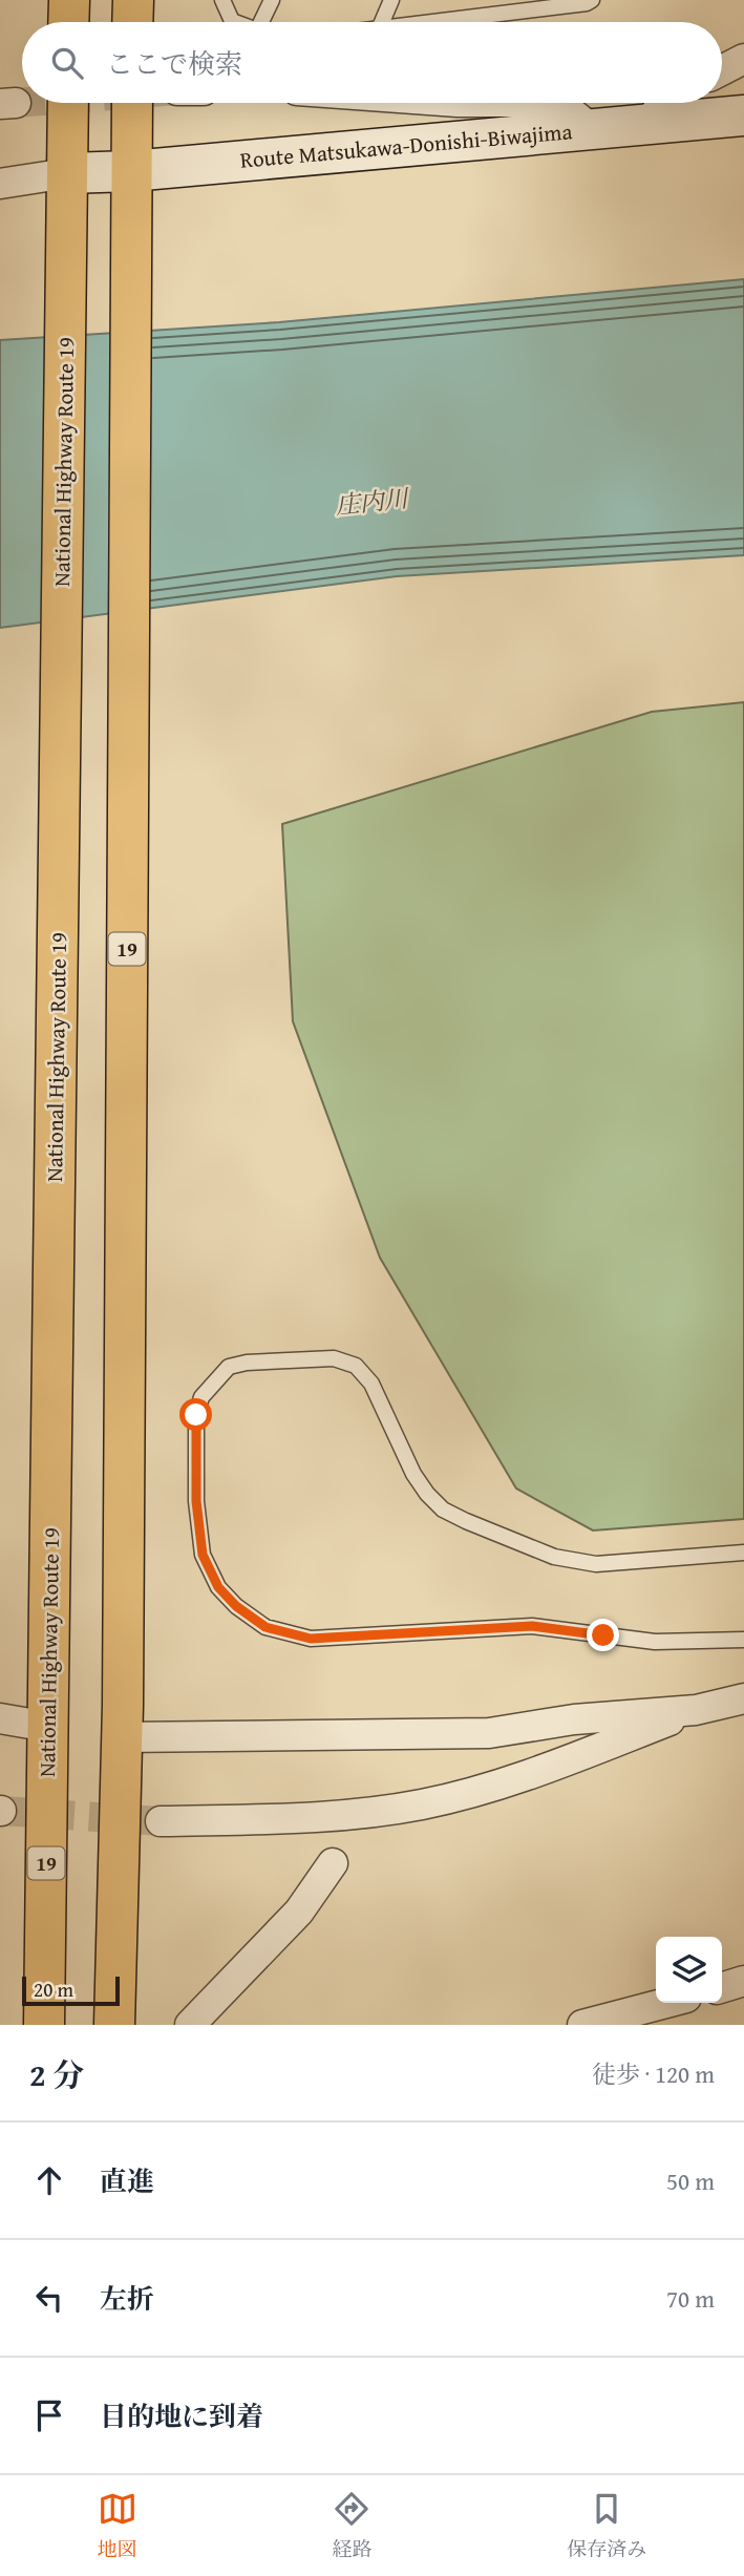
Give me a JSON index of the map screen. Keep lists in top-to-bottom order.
{
  "streets": {
    "highway": ["National Highway Route 19", "19"],
    "main road": ["Route Matsukawa-Donishi-Biwajima"]
  },
  "crossings": [
    ["Route Matsukawa-Donishi-Biwajima", "National Highway Route 19"],
    ["Route Matsukawa-Donishi-Biwajima", "19"]
  ],
  "water": ["庄内川"],
  "scale_bar": "20 m",
  "page": {
    "search": "ここで検索",
    "scale": "20 m",
    "heading": ["2 分", "徒歩 · 120 m"],
    "list": [
      ["直進", "50 m"],
      ["左折", "70 m"],
      "目的地に到着"
    ],
    "nav": ["地図", "経路", "保存済み"]
  }
}
